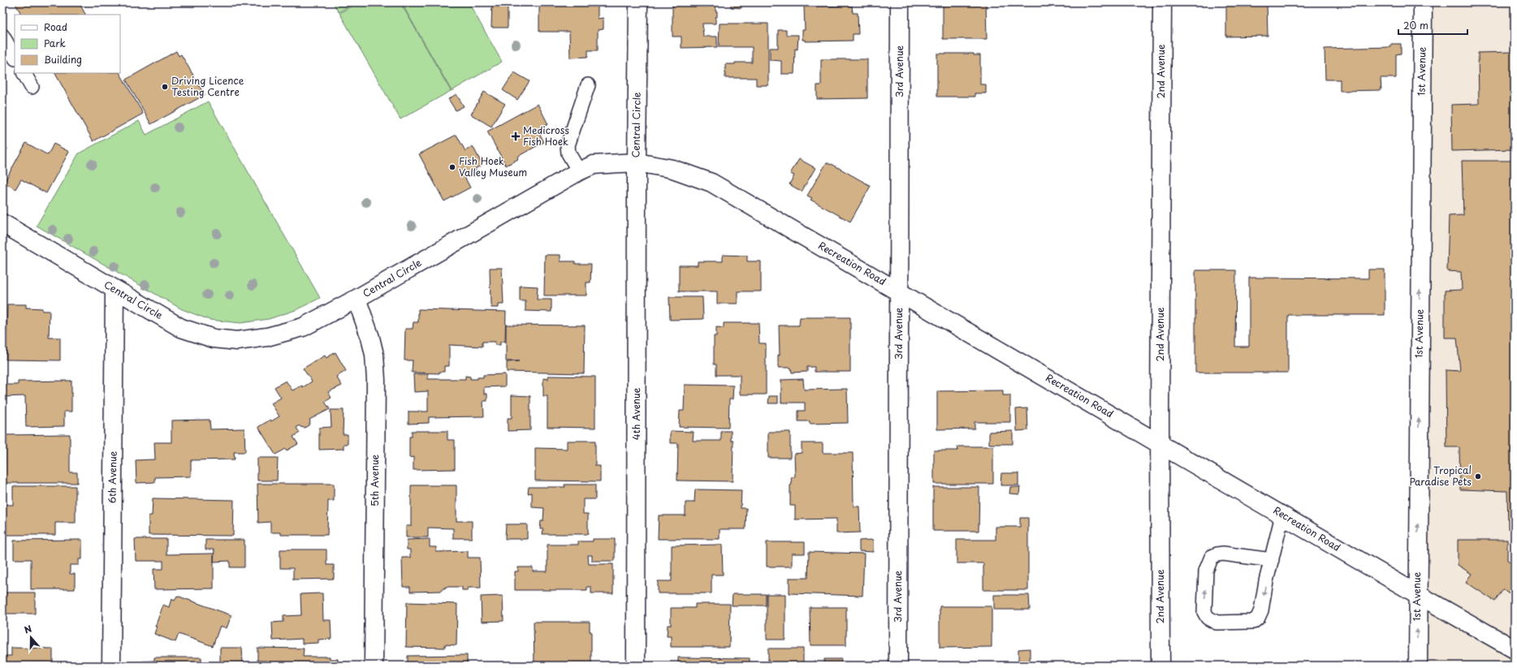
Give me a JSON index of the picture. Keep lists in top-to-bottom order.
{
  "streets": {
    "street": [
      "3rd Avenue",
      "2nd Avenue",
      "1st Avenue",
      "Central Circle",
      "Recreation Road",
      "4th Avenue",
      "6th Avenue",
      "5th Avenue"
    ]
  },
  "crossings": [
    ["3rd Avenue", "Recreation Road"],
    ["2nd Avenue", "Recreation Road"],
    ["1st Avenue", "Recreation Road"],
    ["Central Circle", "Recreation Road"],
    ["Central Circle", "4th Avenue"],
    ["Central Circle", "6th Avenue"],
    ["Central Circle", "5th Avenue"],
    ["Recreation Road", "4th Avenue"]
  ],
  "one_way": ["1st Avenue"],
  "places": {
    "other": ["Driving Licence Testing Centre", "Fish Hoek Valley Museum", "Tropical Paradise Pets"],
    "health": ["Medicross Fish Hoek"]
  },
  "legend": ["Road", "Park", "Building"],
  "scale_bar": "20 m",
  "north": "top"
}
